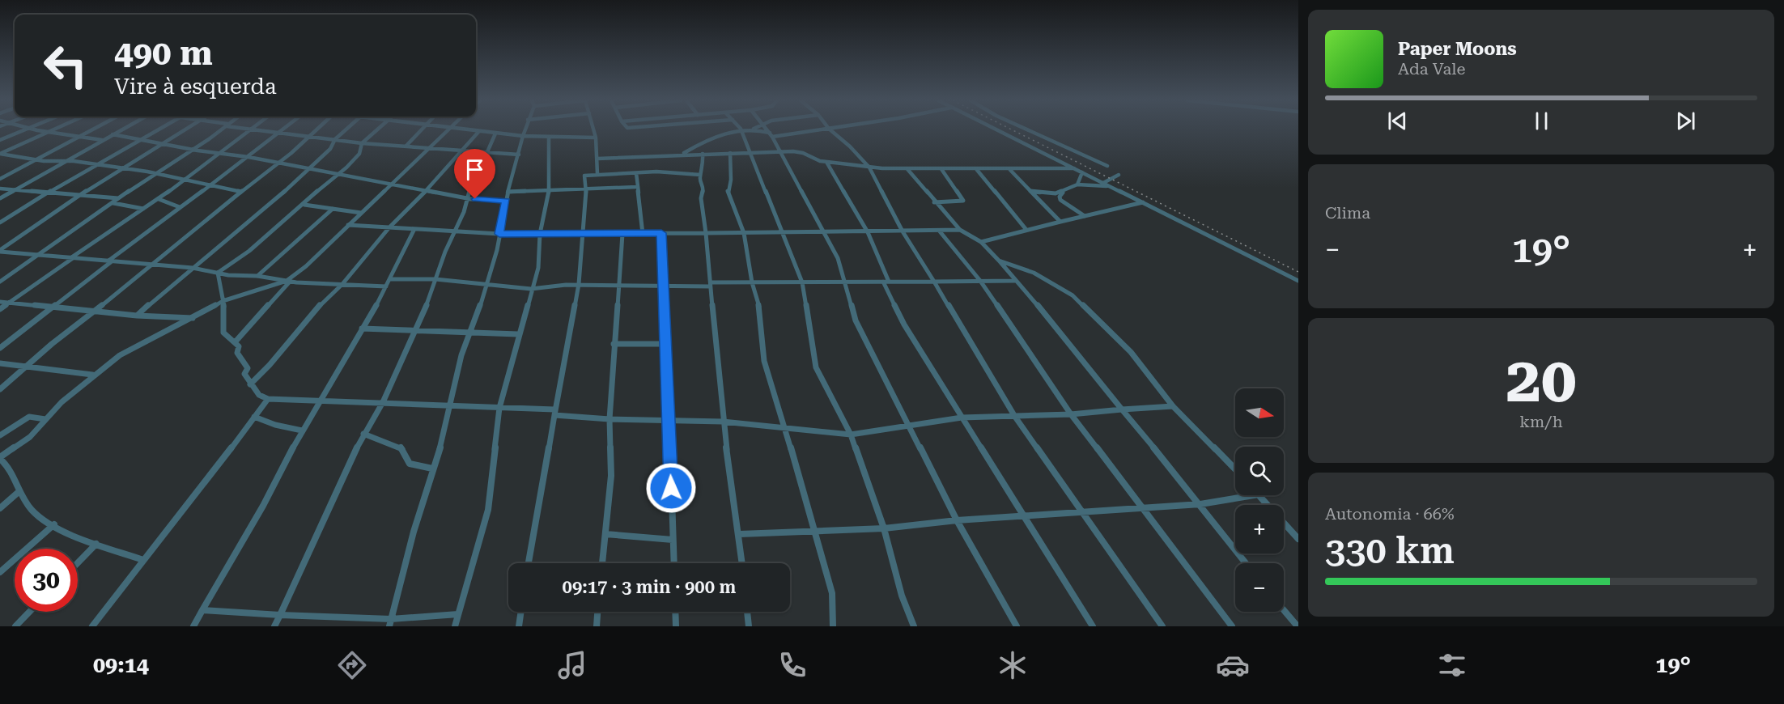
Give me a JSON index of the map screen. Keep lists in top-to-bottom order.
{
  "north": "right",
  "page": {
    "turn": ["490 m", "Vire à esquerda"],
    "song": ["Paper Moons", "Ada Vale"],
    "tile": [
      "Clima",
      ["20", "km/h"],
      ["Autonomia · 66%", "330 km"]
    ],
    "heat": ["−", "19°", "+"],
    "map_buttons": ["+", "−"],
    "limit": "30",
    "trip": "09:17 · 3 min · 900 m",
    "tabs": ["09:14", "19°"]
  }
}
